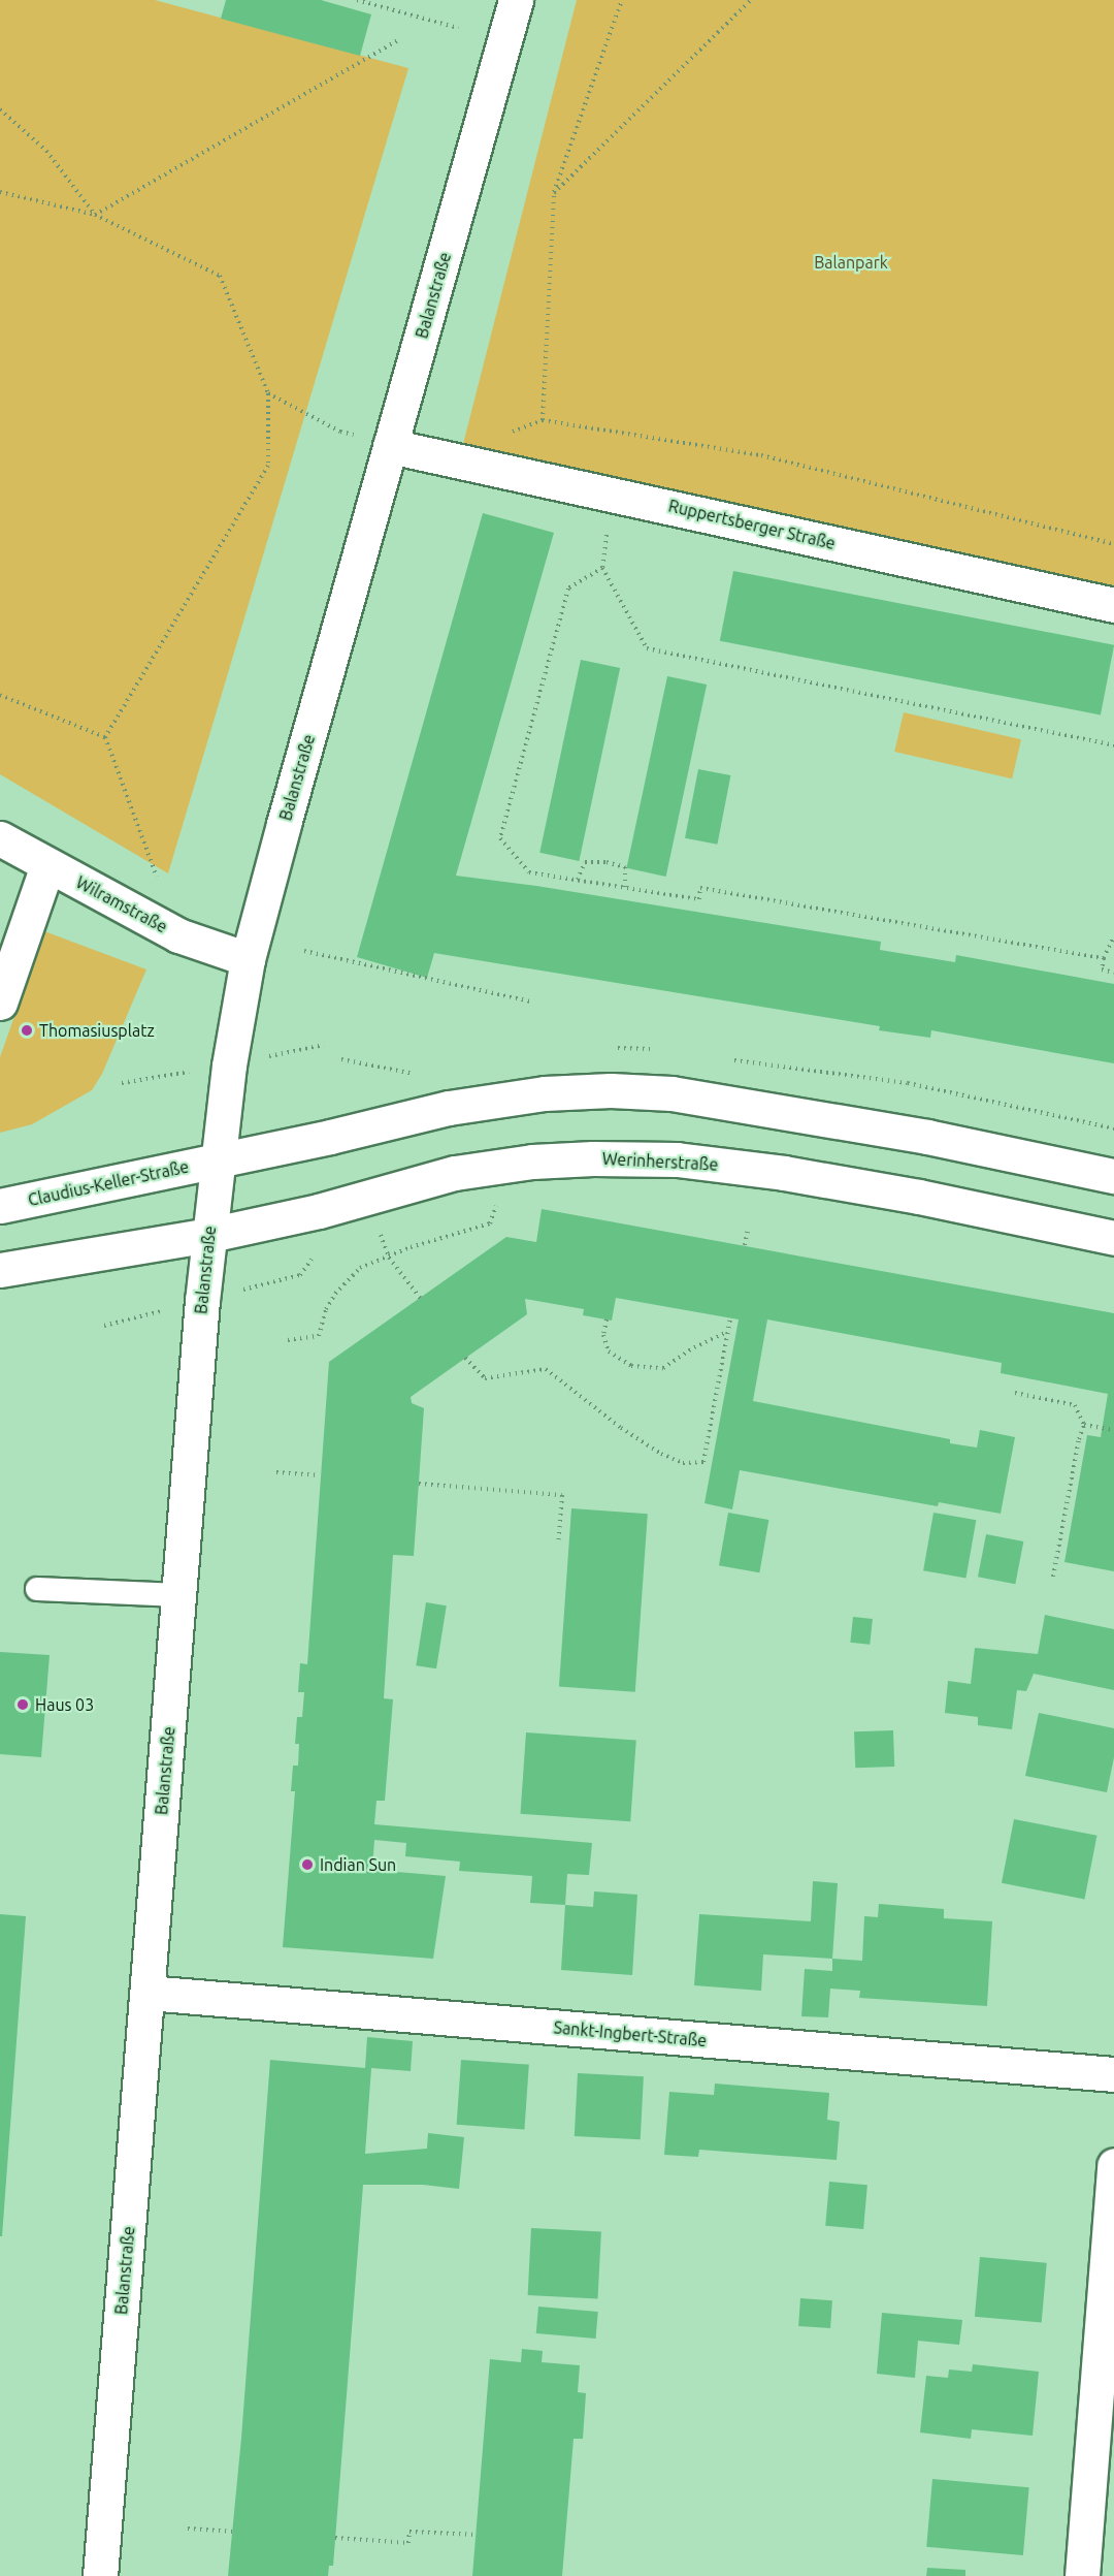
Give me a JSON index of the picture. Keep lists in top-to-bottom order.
{
  "streets": {
    "street": [
      "Balanstraße",
      "Ruppertsberger Straße",
      "Wilramstraße",
      "Werinherstraße",
      "Claudius-Keller-Straße",
      "Sankt-Ingbert-Straße"
    ]
  },
  "crossings": [
    ["Balanstraße", "Ruppertsberger Straße"],
    ["Balanstraße", "Wilramstraße"],
    ["Balanstraße", "Werinherstraße"],
    ["Balanstraße", "Claudius-Keller-Straße"],
    ["Balanstraße", "Sankt-Ingbert-Straße"]
  ],
  "parks": ["Balanpark"],
  "places": ["Thomasiusplatz", "Haus 03", "Indian Sun"]
}
